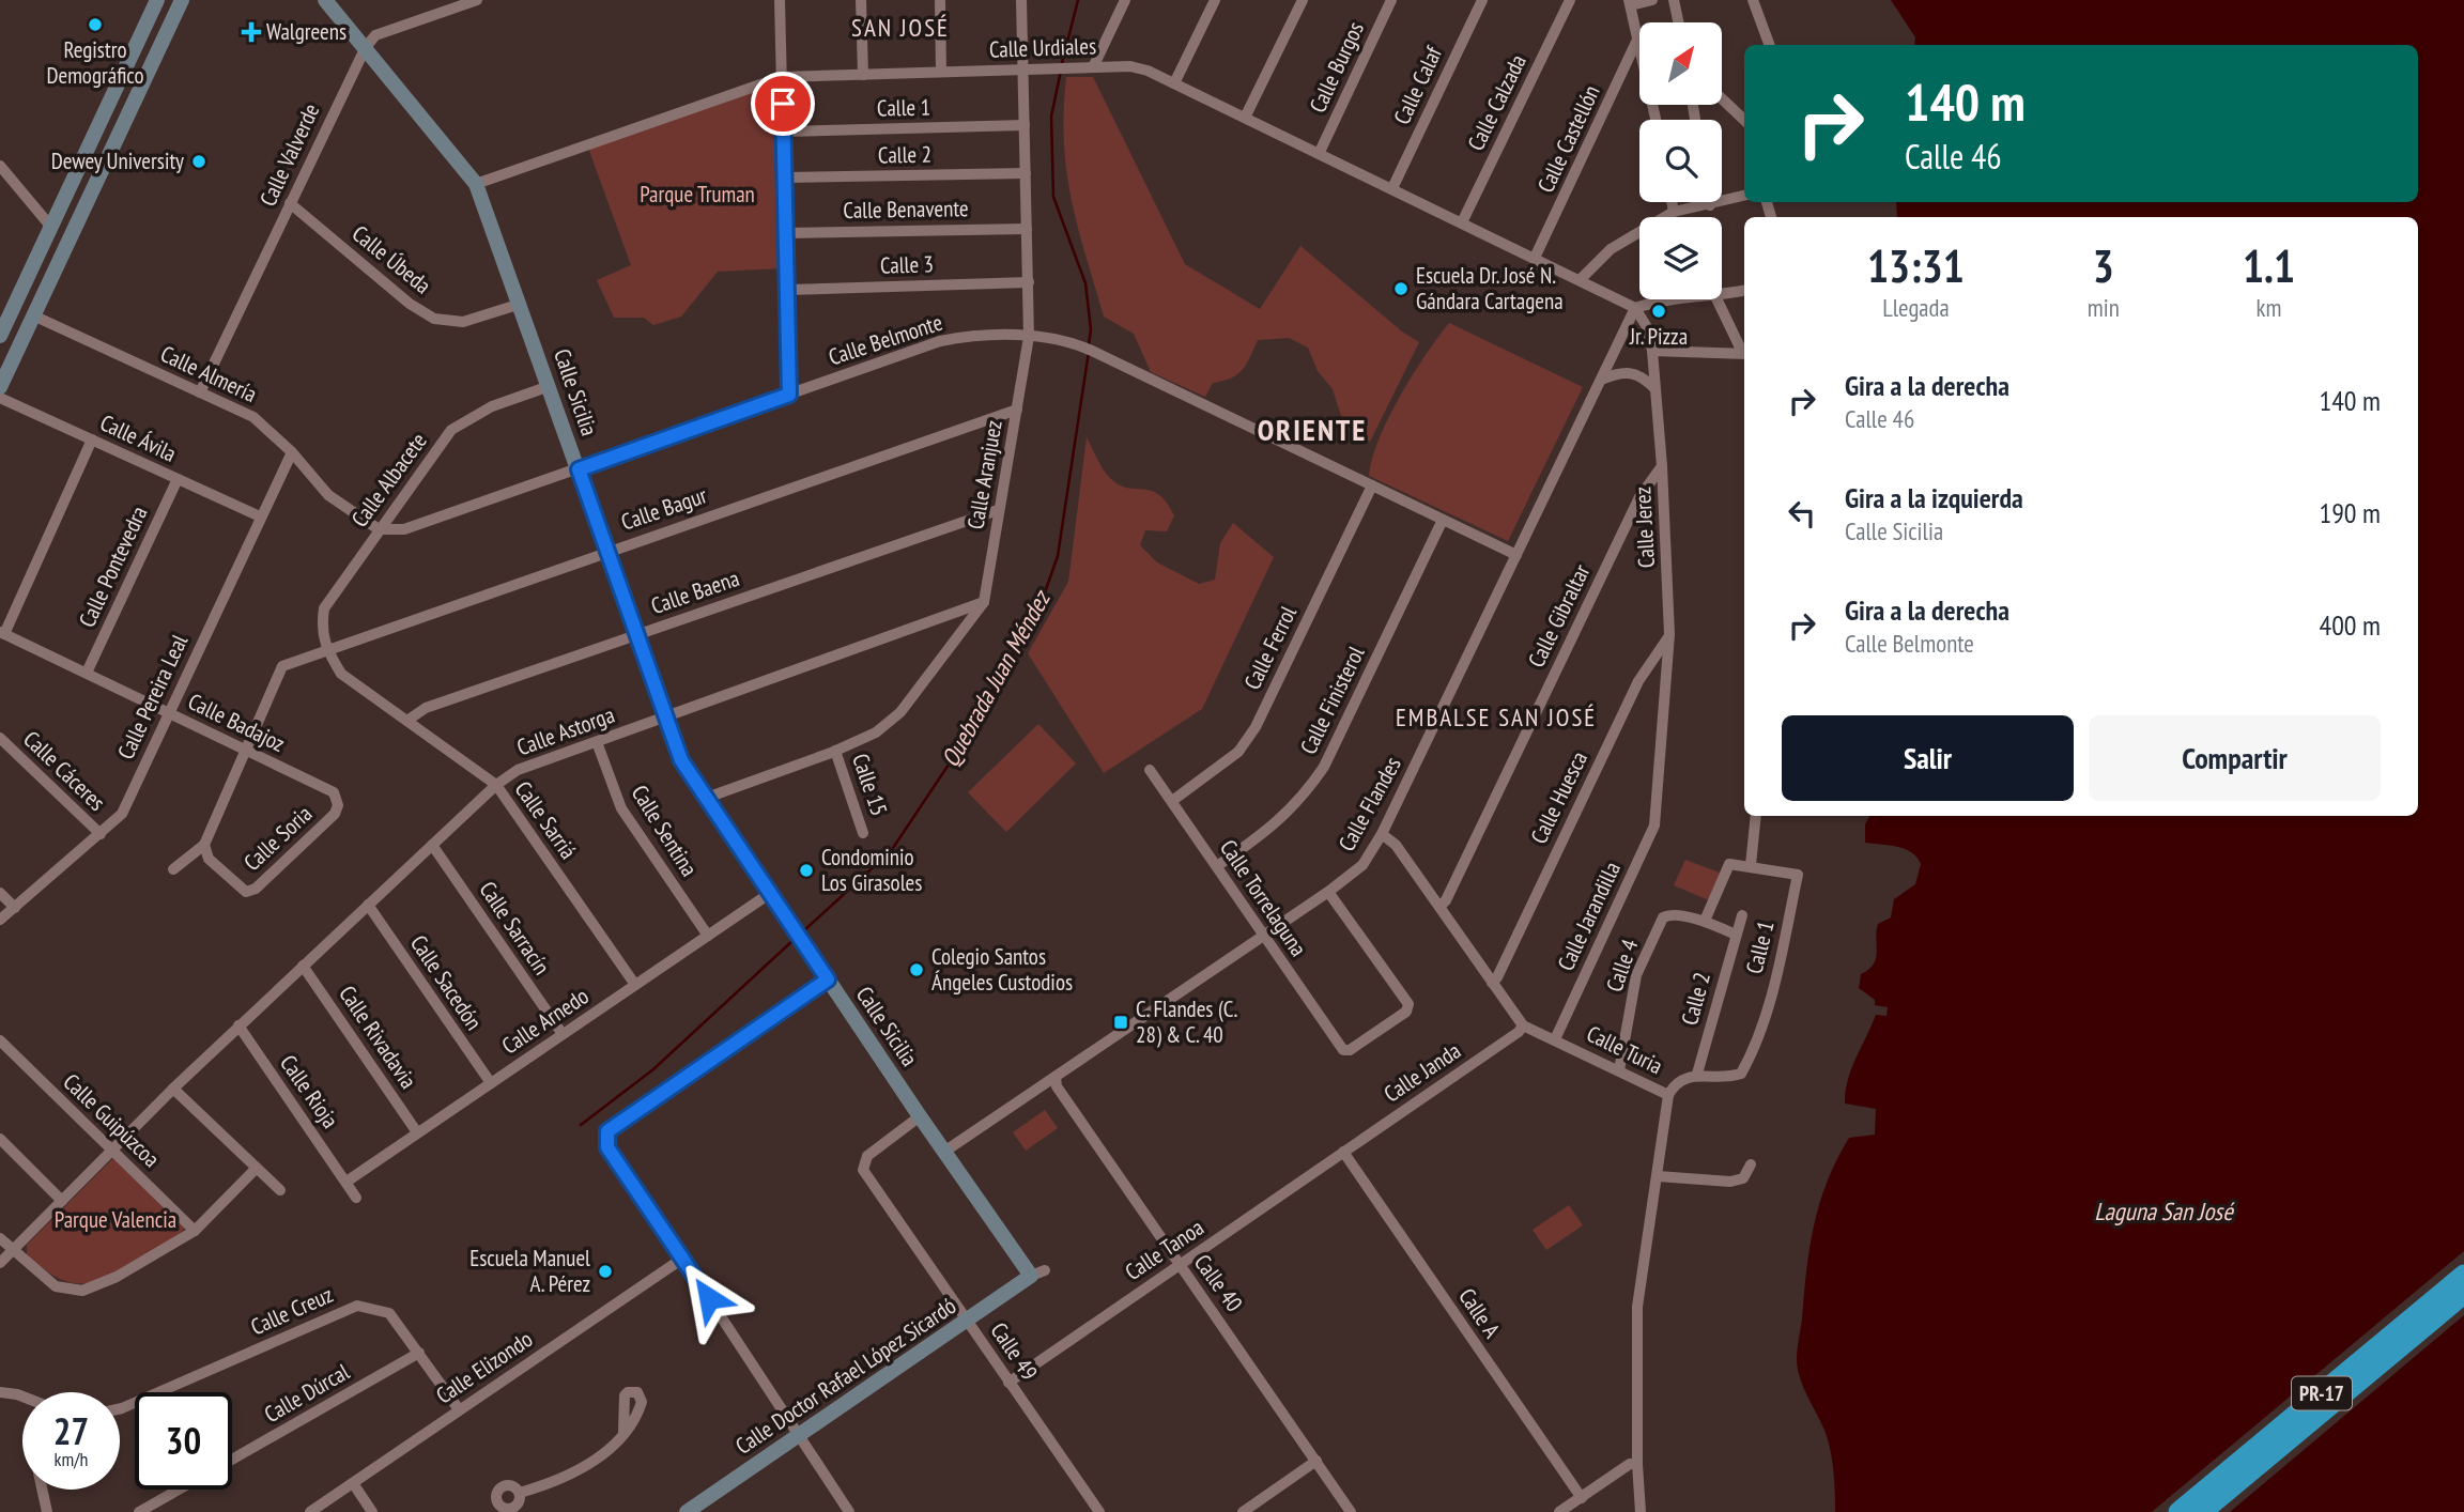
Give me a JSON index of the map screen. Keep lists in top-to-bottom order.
{
  "streets": {
    "highway": ["PR-17"],
    "street": [
      "Calle Urdiales",
      "Calle Burgos",
      "Calle Calaf",
      "Calle Calzada",
      "Calle 1",
      "Calle Castellón",
      "Calle Valverde",
      "Calle 2",
      "Calle Benavente",
      "Calle Úbeda",
      "Calle 3",
      "Calle Belmonte",
      "Calle Almería",
      "Calle Sicilia",
      "Calle Ávila",
      "Calle Aranjuez",
      "Calle Albacete",
      "Calle Bagur",
      "Calle Jerez",
      "Calle Pontevedra",
      "Calle Baena",
      "Calle Gibraltar",
      "Calle Ferrol",
      "Calle Pereira Leal",
      "Calle Finisterol",
      "Calle Badajoz",
      "Calle Astorga",
      "Calle Cáceres",
      "Calle 15",
      "Calle Huesca",
      "Calle Flandes",
      "Calle Sarriá",
      "Calle Sentina",
      "Calle Soria",
      "Calle Torrelaguna",
      "Calle Jarandilla",
      "Calle Sarracín",
      "Calle 4",
      "Calle Sacedón",
      "Calle Arnedo",
      "Calle Rivadavia",
      "Calle Turia",
      "Calle Janda",
      "Calle Rioja",
      "Calle Guipúzcoa",
      "Calle Tanoa",
      "Calle 40",
      "Calle Creuz",
      "Calle A",
      "Calle 49",
      "Calle Elizondo",
      "Calle Doctor Rafael López Sicardó",
      "Calle Dúrcal"
    ]
  },
  "crossings": [
    ["Calle Urdiales", "Calle Burgos"],
    ["Calle Urdiales", "Calle Calaf"],
    ["Calle Urdiales", "Calle Calzada"],
    ["Calle Urdiales", "Calle Castellón"],
    ["Calle Urdiales", "Calle Sicilia"],
    ["Calle Urdiales", "Calle Aranjuez"],
    ["Calle 1", "Calle 2"],
    ["Calle 1", "Calle Aranjuez"],
    ["Calle Valverde", "Calle Úbeda"],
    ["Calle Valverde", "Calle Almería"],
    ["Calle Valverde", "Calle Sicilia"],
    ["Calle 2", "Calle Aranjuez"],
    ["Calle Benavente", "Calle Aranjuez"],
    ["Calle Úbeda", "Calle Sicilia"],
    ["Calle 3", "Calle Aranjuez"],
    ["Calle Belmonte", "Calle Almería"],
    ["Calle Belmonte", "Calle Sicilia"],
    ["Calle Belmonte", "Calle Aranjuez"],
    ["Calle Belmonte", "Calle Albacete"],
    ["Calle Belmonte", "Calle Ferrol"],
    ["Calle Belmonte", "Calle Finisterol"],
    ["Calle Belmonte", "Calle Flandes"],
    ["Calle Almería", "Calle Albacete"],
    ["Calle Almería", "Calle Pereira Leal"],
    ["Calle Sicilia", "Calle Aranjuez"],
    ["Calle Sicilia", "Calle Albacete"],
    ["Calle Sicilia", "Calle Bagur"],
    ["Calle Sicilia", "Calle Baena"],
    ["Calle Sicilia", "Calle Astorga"],
    ["Calle Sicilia", "Calle Flandes"],
    ["Calle Sicilia", "Calle Arnedo"],
    ["Calle Sicilia", "Calle 49"],
    ["Calle Sicilia", "Calle Doctor Rafael López Sicardó"],
    ["Calle Ávila", "Calle Pontevedra"],
    ["Calle Ávila", "Calle Pereira Leal"],
    ["Calle Aranjuez", "Calle Bagur"],
    ["Calle Aranjuez", "Calle Baena"],
    ["Calle Aranjuez", "Calle Astorga"],
    ["Calle Aranjuez", "Calle 15"],
    ["Calle Albacete", "Calle Bagur"],
    ["Calle Albacete", "Calle Sarriá"],
    ["Calle Bagur", "Calle Badajoz"],
    ["Calle Bagur", "Calle Sarriá"],
    ["Calle Bagur", "Calle Soria"],
    ["Calle Jerez", "Calle Gibraltar"],
    ["Calle Jerez", "Calle Huesca"],
    ["Calle Jerez", "Calle Flandes"],
    ["Calle Jerez", "Calle Jarandilla"],
    ["Calle Pontevedra", "Calle Badajoz"],
    ["Calle Baena", "Calle Sarriá"],
    ["Calle Ferrol", "Calle Torrelaguna"],
    ["Calle Pereira Leal", "Calle Badajoz"],
    ["Calle Pereira Leal", "Calle Cáceres"],
    ["Calle Finisterol", "Calle Torrelaguna"],
    ["Calle Badajoz", "Calle Soria"],
    ["Calle Astorga", "Calle Sarriá"],
    ["Calle Astorga", "Calle Sentina"],
    ["Calle Astorga", "Calle Sarracín"],
    ["Calle Astorga", "Calle Sacedón"],
    ["Calle Astorga", "Calle Rivadavia"],
    ["Calle Astorga", "Calle Rioja"],
    ["Calle Astorga", "Calle Guipúzcoa"],
    ["Calle Flandes", "Calle Torrelaguna"],
    ["Calle Flandes", "Calle 40"],
    ["Calle Sarriá", "Calle Arnedo"],
    ["Calle Sentina", "Calle Arnedo"],
    ["Calle Jarandilla", "Calle Turia"],
    ["Calle Sarracín", "Calle Arnedo"],
    ["Calle 4", "Calle Turia"],
    ["Calle Sacedón", "Calle Arnedo"],
    ["Calle Arnedo", "Calle Rivadavia"],
    ["Calle Arnedo", "Calle Rioja"],
    ["Calle Turia", "Calle Janda"],
    ["Calle Janda", "Calle Tanoa"],
    ["Calle Janda", "Calle A"],
    ["Calle Tanoa", "Calle 40"],
    ["Calle Tanoa", "Calle A"],
    ["Calle Tanoa", "Calle 49"],
    ["Calle Creuz", "Calle Elizondo"],
    ["Calle Creuz", "Calle Dúrcal"],
    ["Calle 49", "Calle Doctor Rafael López Sicardó"]
  ],
  "districts": ["SAN JOSÉ", "ORIENTE", "EMBALSE SAN JOSÉ"],
  "water": ["Quebrada Juan Méndez", "Laguna San José"],
  "parks": ["Parque Truman", "Parque Valencia"],
  "places": {
    "other": [
      "Registro Demográfico",
      "Dewey University",
      "Escuela Dr. José N. Gándara Cartagena",
      "Jr. Pizza",
      "Condominio Los Girasoles",
      "Colegio Santos Ángeles Custodios",
      "Escuela Manuel A. Pérez"
    ],
    "health": ["Walgreens"],
    "transit": ["C. Flandes (C. 28) & C. 40"]
  },
  "north": "top right",
  "page": {
    "turn": ["140 m", "Calle 46"],
    "eta": [
      "13:31",
      "Llegada",
      "3",
      "min",
      "1.1",
      "km"
    ],
    "list": [
      {
        "name": "Gira a la derecha",
        "note": "Calle 46",
        "value": "140 m"
      },
      {
        "name": "Gira a la izquierda",
        "note": "Calle Sicilia",
        "value": "190 m"
      },
      {
        "name": "Gira a la derecha",
        "note": "Calle Belmonte",
        "value": "400 m"
      }
    ],
    "buttons": ["Salir", "Compartir"],
    "speed": "27 km/h",
    "limit": "30"
  }
}
